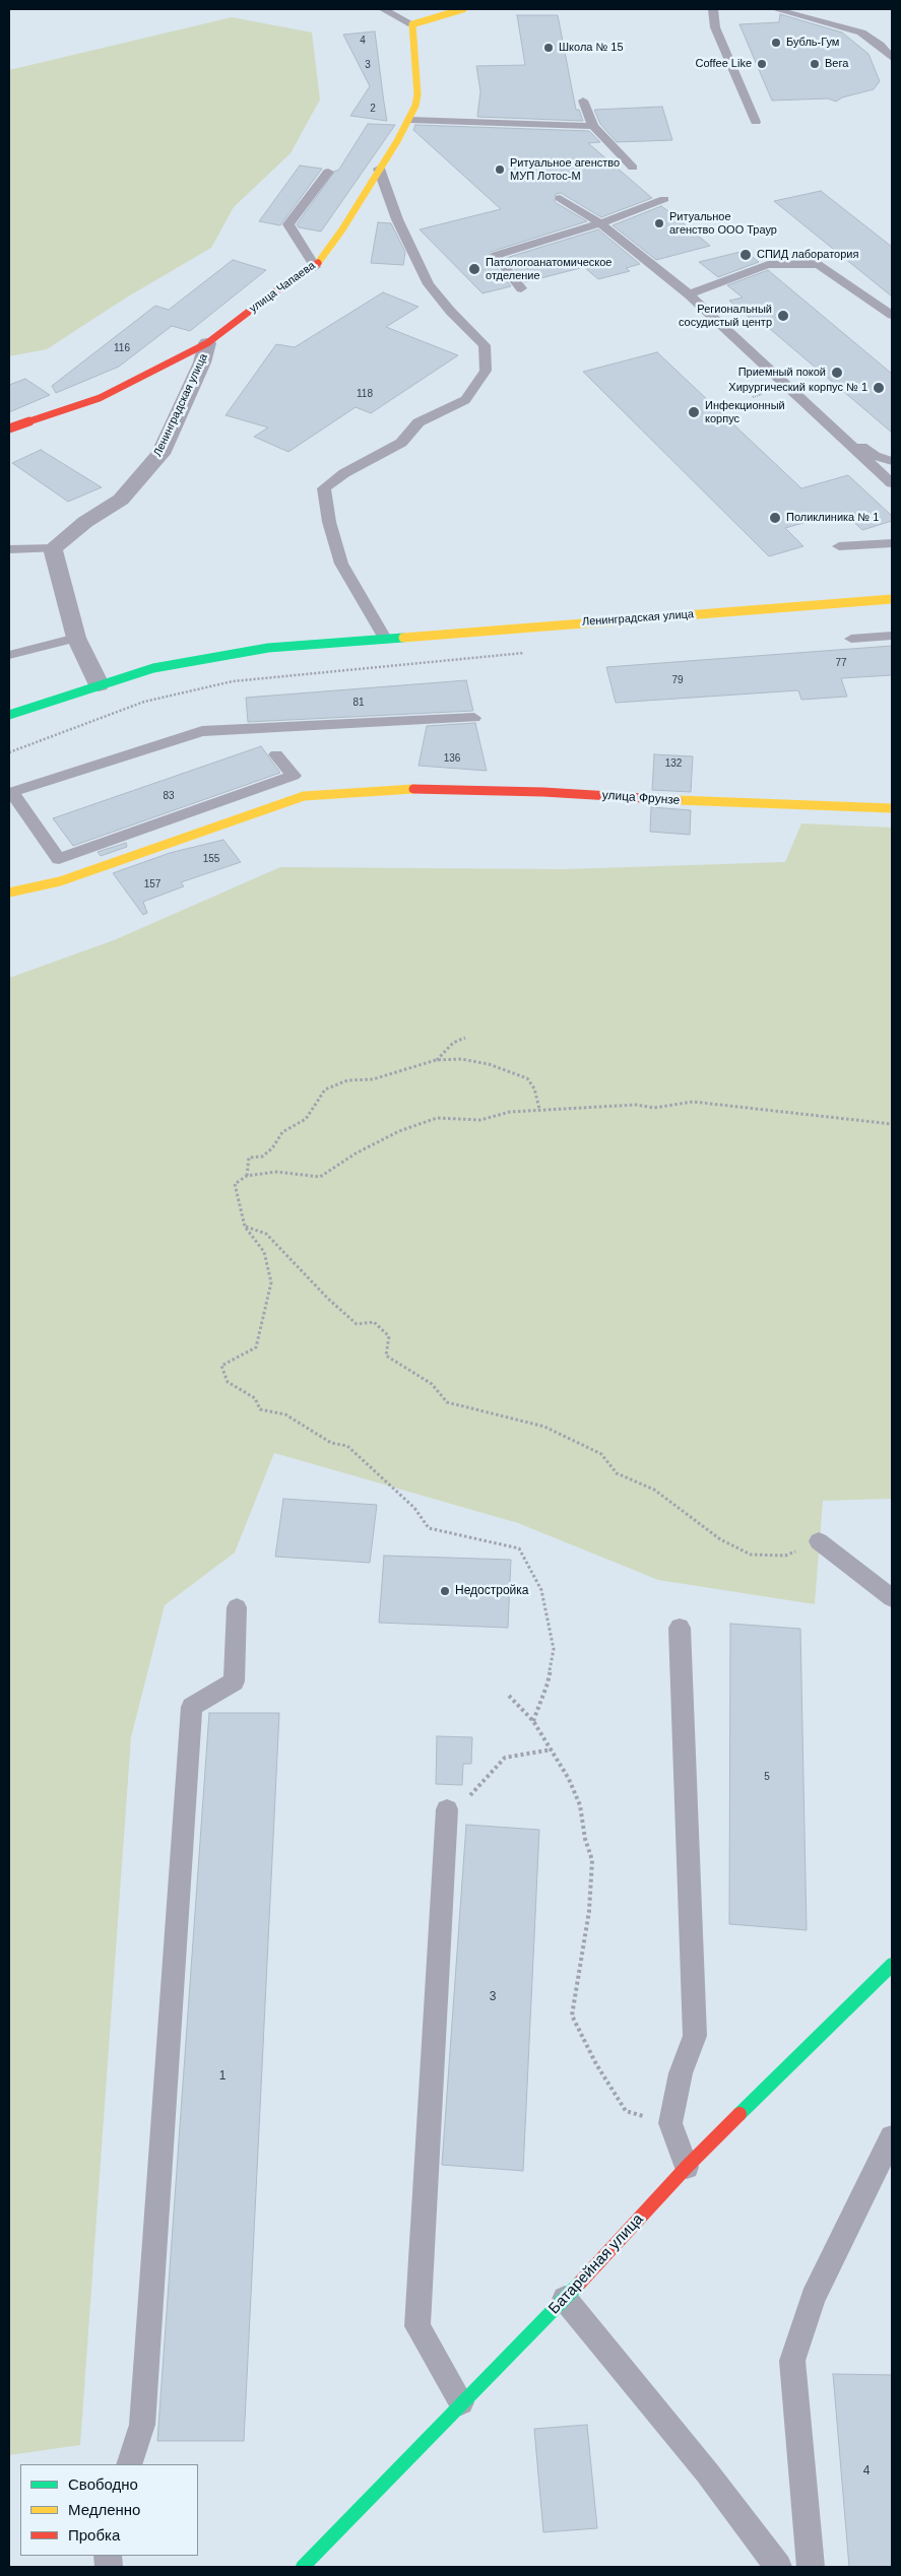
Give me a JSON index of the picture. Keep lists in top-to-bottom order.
{
  "streets": {
    "street": [
      "улица Чапаева",
      "Ленинградская улица",
      "улица Фрунзе",
      "Батарейная улица"
    ]
  },
  "crossings": [
    ["улица Чапаева", "Ленинградская улица"]
  ],
  "places": [
    "Бубль-Гум",
    "Школа № 15",
    "Coffee Like",
    "Вега",
    "Ритуальное агенство МУП Лотос-М",
    "Ритуальное агенство ООО Траур",
    "СПИД лаборатория",
    "Патологоанатомическое отделение",
    "Региональный сосудистый центр",
    "Приемный покой",
    "Хирургический корпус № 1",
    "Инфекционный корпус",
    "Поликлиника № 1",
    "Недостройка"
  ],
  "house_numbers": [
    "4",
    "3",
    "2",
    "116",
    "118",
    "77",
    "79",
    "81",
    "136",
    "132",
    "83",
    "155",
    "157",
    "5",
    "3",
    "1",
    "4"
  ],
  "legend": ["Свободно", "Медленно", "Пробка"]
}
